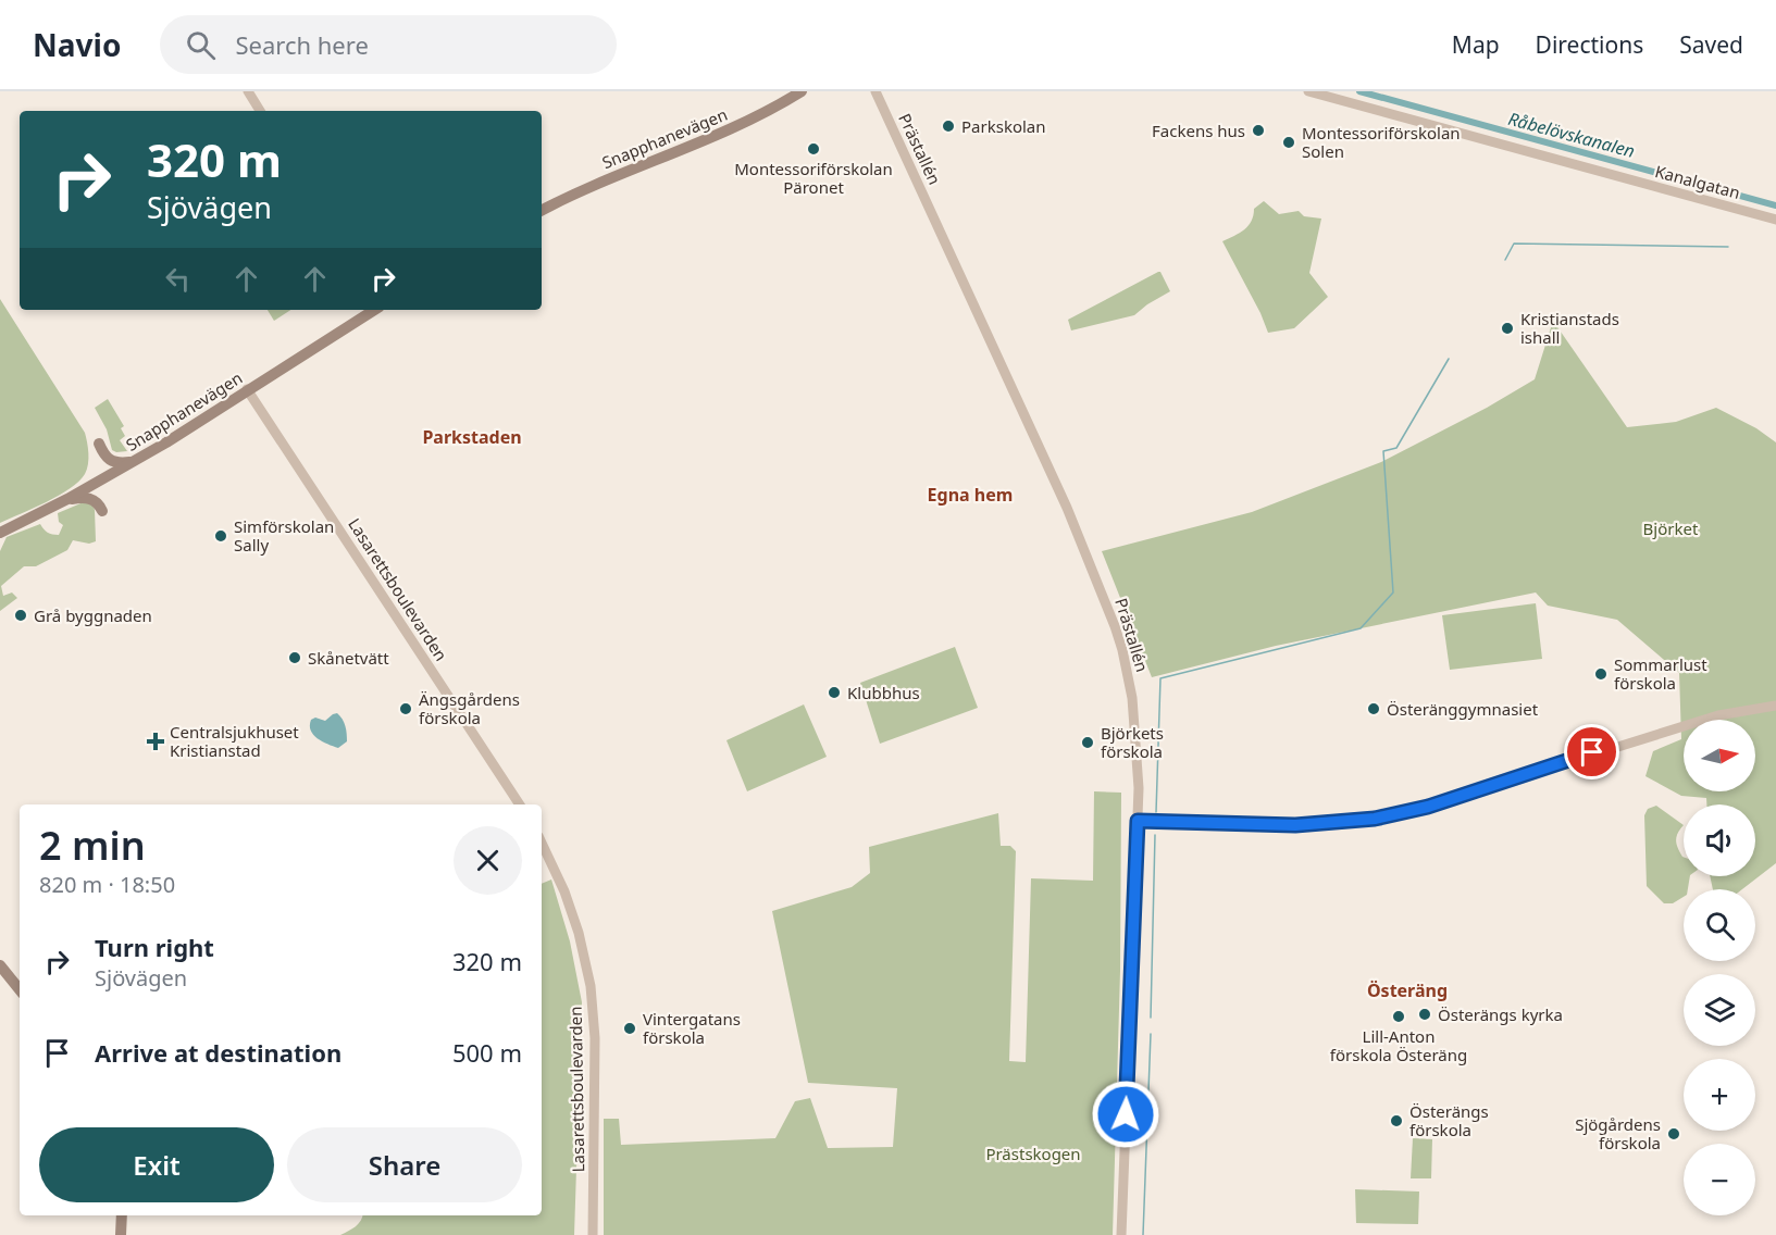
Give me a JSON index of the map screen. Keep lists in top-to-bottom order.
{
  "streets": {
    "main road": ["Snapphanevägen"],
    "street": ["Prästallén", "Kanalgatan", "Lasarettsboulevarden"]
  },
  "crossings": [
    ["Snapphanevägen", "Lasarettsboulevarden"]
  ],
  "districts": ["Parkstaden", "Egna hem", "Österäng"],
  "water": ["Råbelövskanalen"],
  "parks": ["Björket", "Prästskogen"],
  "places": {
    "other": [
      "Parkskolan",
      "Fackens hus",
      "Montessoriförskolan Solen",
      "Montessoriförskolan Päronet",
      "Kristianstads ishall",
      "Simförskolan Sally",
      "Grå byggnaden",
      "Skånetvätt",
      "Sommarlust förskola",
      "Klubbhus",
      "Ängsgårdens förskola",
      "Österänggymnasiet",
      "Björkets förskola",
      "Österängs kyrka",
      "Lill-Anton förskola Österäng",
      "Vintergatans förskola",
      "Österängs förskola",
      "Sjögårdens förskola"
    ],
    "health": ["Centralsjukhuset Kristianstad"]
  },
  "north": "right",
  "page": {
    "header": "Navio",
    "search": "Search here",
    "nav": ["Map", "Directions", "Saved"],
    "turn": ["320 m", "Sjövägen"],
    "map_buttons": ["+", "−"],
    "heading": ["2 min", "820 m · 18:50"],
    "list": [
      {
        "name": "Turn right",
        "note": "Sjövägen",
        "value": "320 m"
      },
      {
        "name": "Arrive at destination",
        "value": "500 m"
      }
    ],
    "buttons": ["Exit", "Share"]
  }
}
